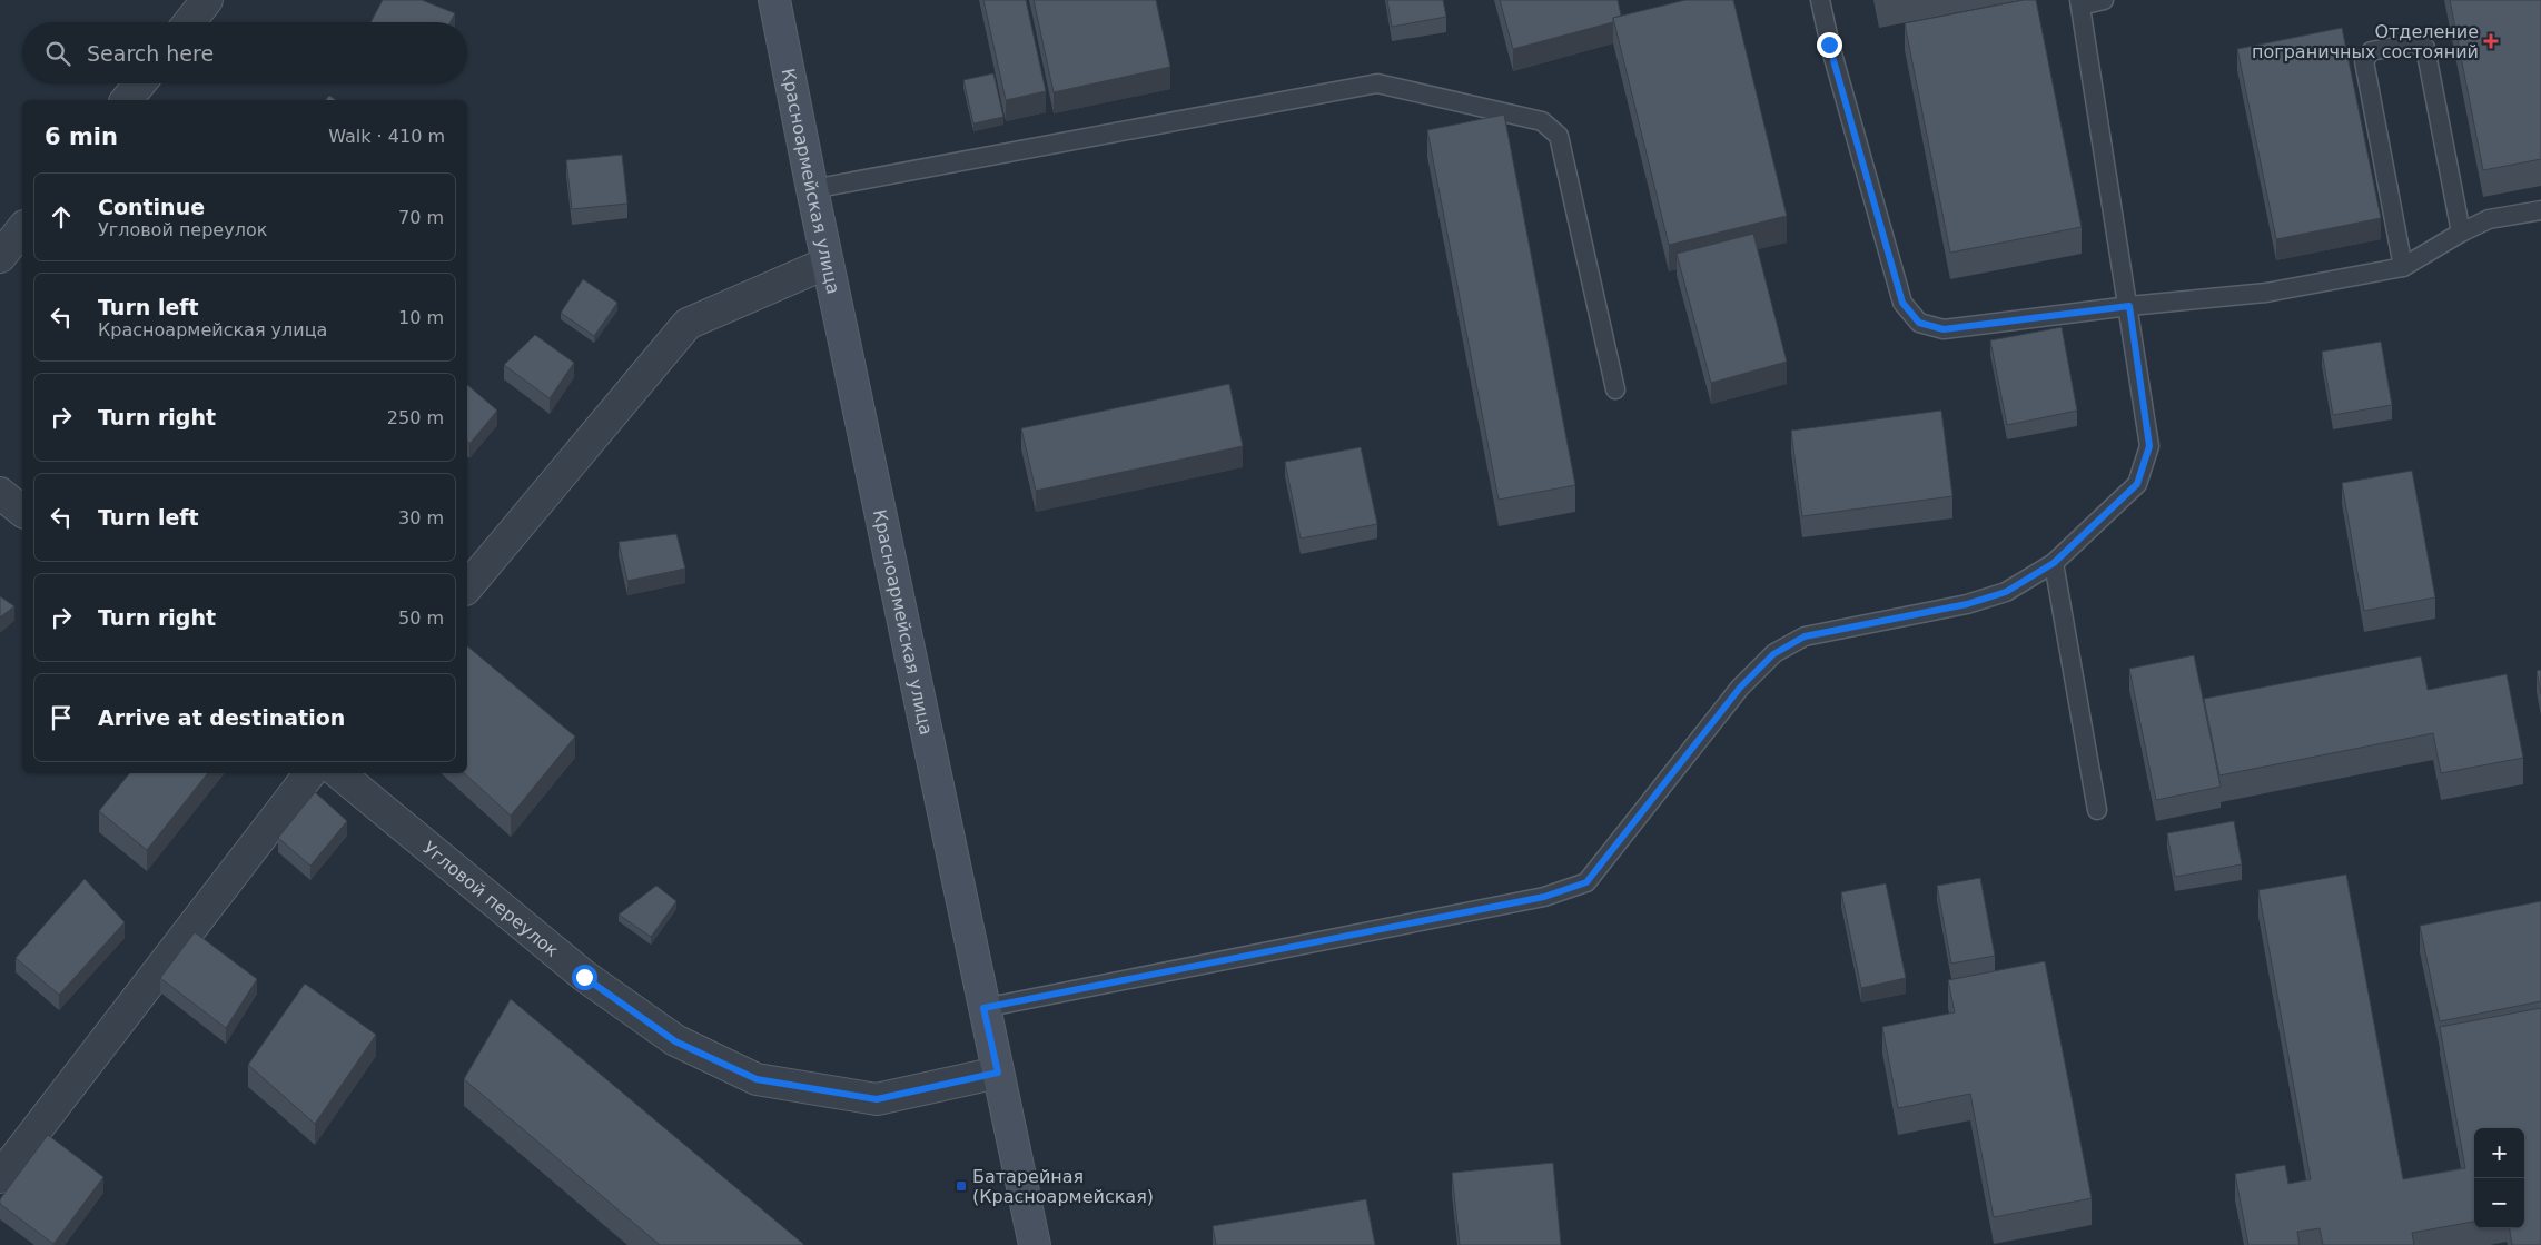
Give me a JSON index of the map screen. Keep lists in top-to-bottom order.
{
  "streets": {
    "street": ["Красноармейская улица", "Угловой переулок"]
  },
  "crossings": [
    ["Красноармейская улица", "Угловой переулок"]
  ],
  "places": {
    "health": ["Отделение пограничных состояний"],
    "transit": ["Батарейная (Красноармейская)"]
  },
  "page": {
    "search": "Search here",
    "heading": ["6 min", "Walk · 410 m"],
    "list": [
      ["Continue", "Угловой переулок", "70 m"],
      ["Turn left", "Красноармейская улица", "10 m"],
      ["Turn right", "250 m"],
      ["Turn left", "30 m"],
      ["Turn right", "50 m"],
      "Arrive at destination"
    ],
    "map_buttons": ["+", "−"]
  }
}
